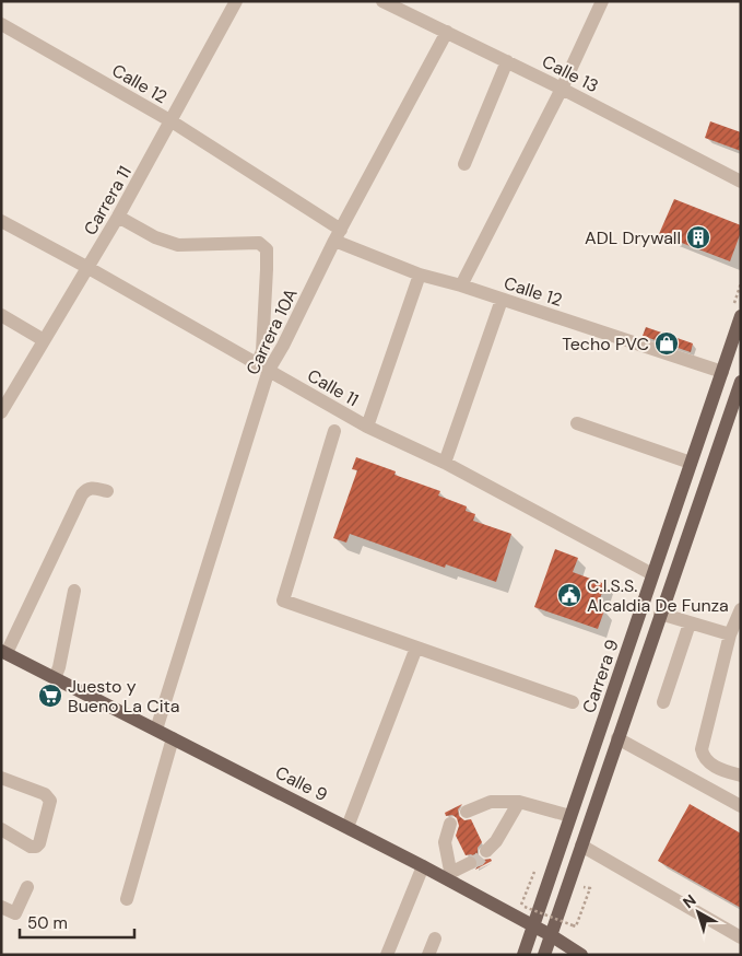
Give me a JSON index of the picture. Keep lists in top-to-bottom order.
{
  "streets": {
    "main road": ["Carrera 9", "Calle 9"],
    "street": [
      "Calle 13",
      "Calle 12",
      "Carrera 11",
      "Carrera 10A",
      "Calle 11"
    ]
  },
  "crossings": [
    ["Calle 13", "Carrera 10A"],
    ["Calle 12", "Carrera 11"],
    ["Calle 12", "Carrera 10A"],
    ["Calle 12", "Carrera 9"],
    ["Carrera 11", "Calle 11"],
    ["Carrera 10A", "Calle 11"],
    ["Carrera 10A", "Calle 9"],
    ["Calle 11", "Carrera 9"],
    ["Carrera 9", "Calle 9"]
  ],
  "places": {
    "building": ["ADL Drywall"],
    "shop": ["Techo PVC"],
    "public building": ["C.I.S.S. Alcaldia De Funza"],
    "supermarket": ["Juesto y Bueno La Cita"]
  },
  "scale_bar": "50 m",
  "north": "top left"
}
